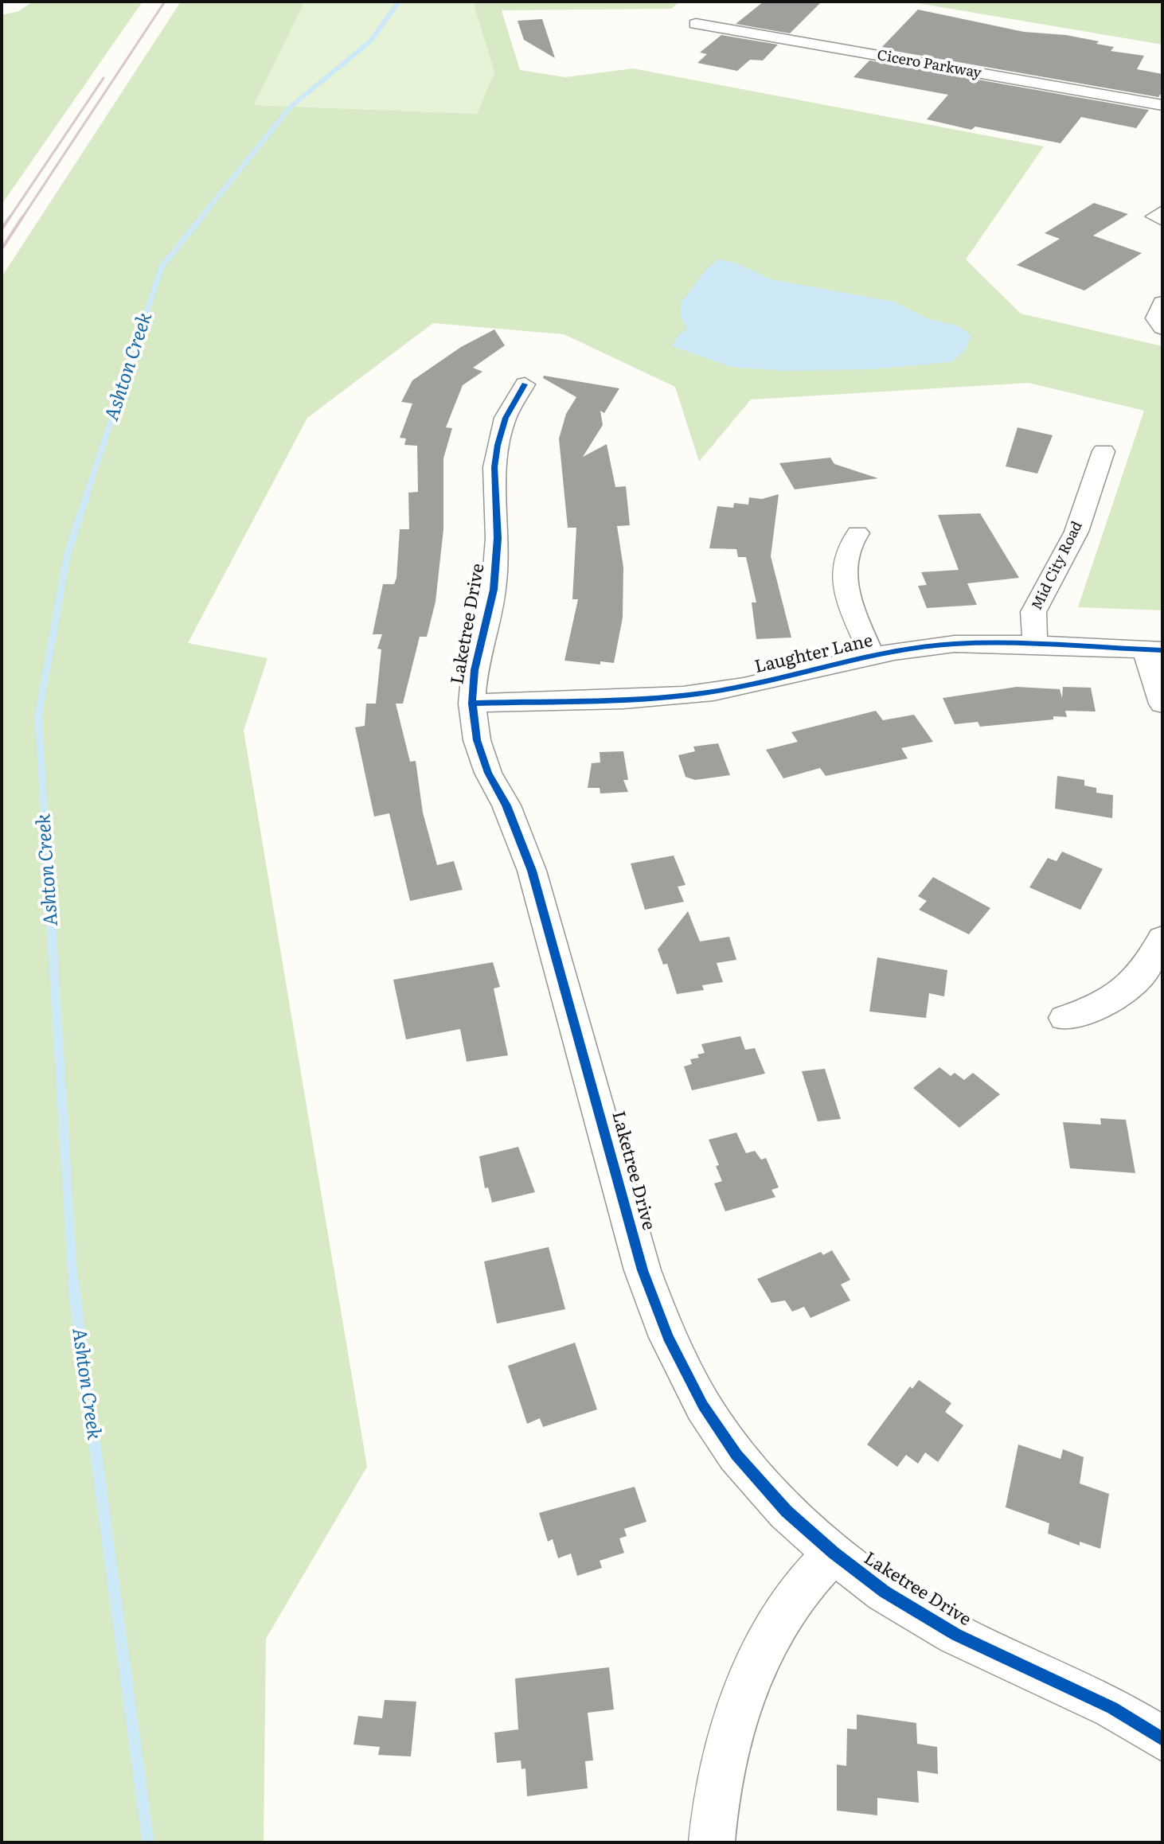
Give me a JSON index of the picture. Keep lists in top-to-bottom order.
{
  "streets": {
    "street": [
      "Cicero Parkway",
      "Mid City Road",
      "Laketree Drive",
      "Laughter Lane"
    ]
  },
  "crossings": [
    ["Mid City Road", "Laughter Lane"],
    ["Laketree Drive", "Laughter Lane"]
  ],
  "water": ["Ashton Creek"]
}
